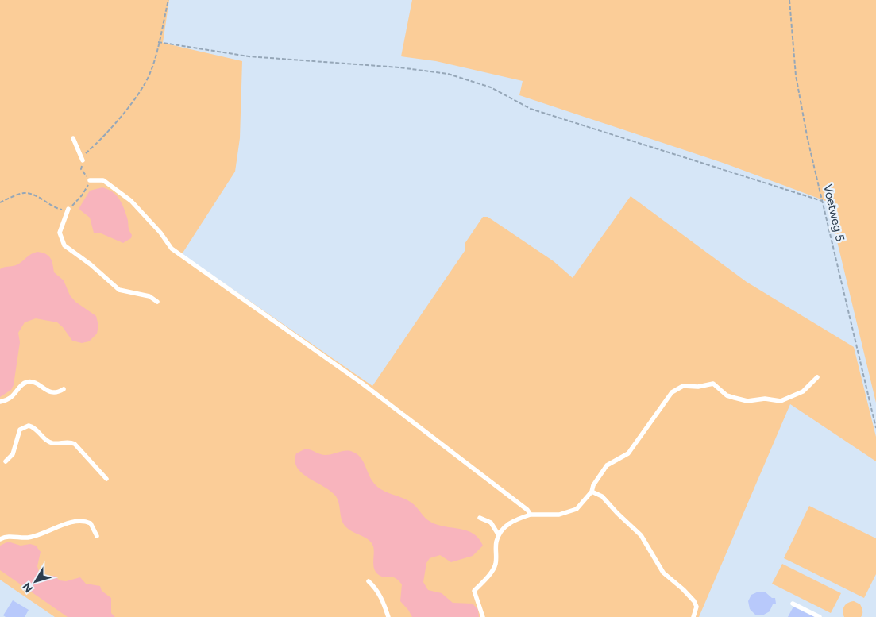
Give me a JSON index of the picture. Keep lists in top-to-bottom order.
{
  "streets": {
    "path": ["Voetweg 5"]
  },
  "north": "bottom left"
}
